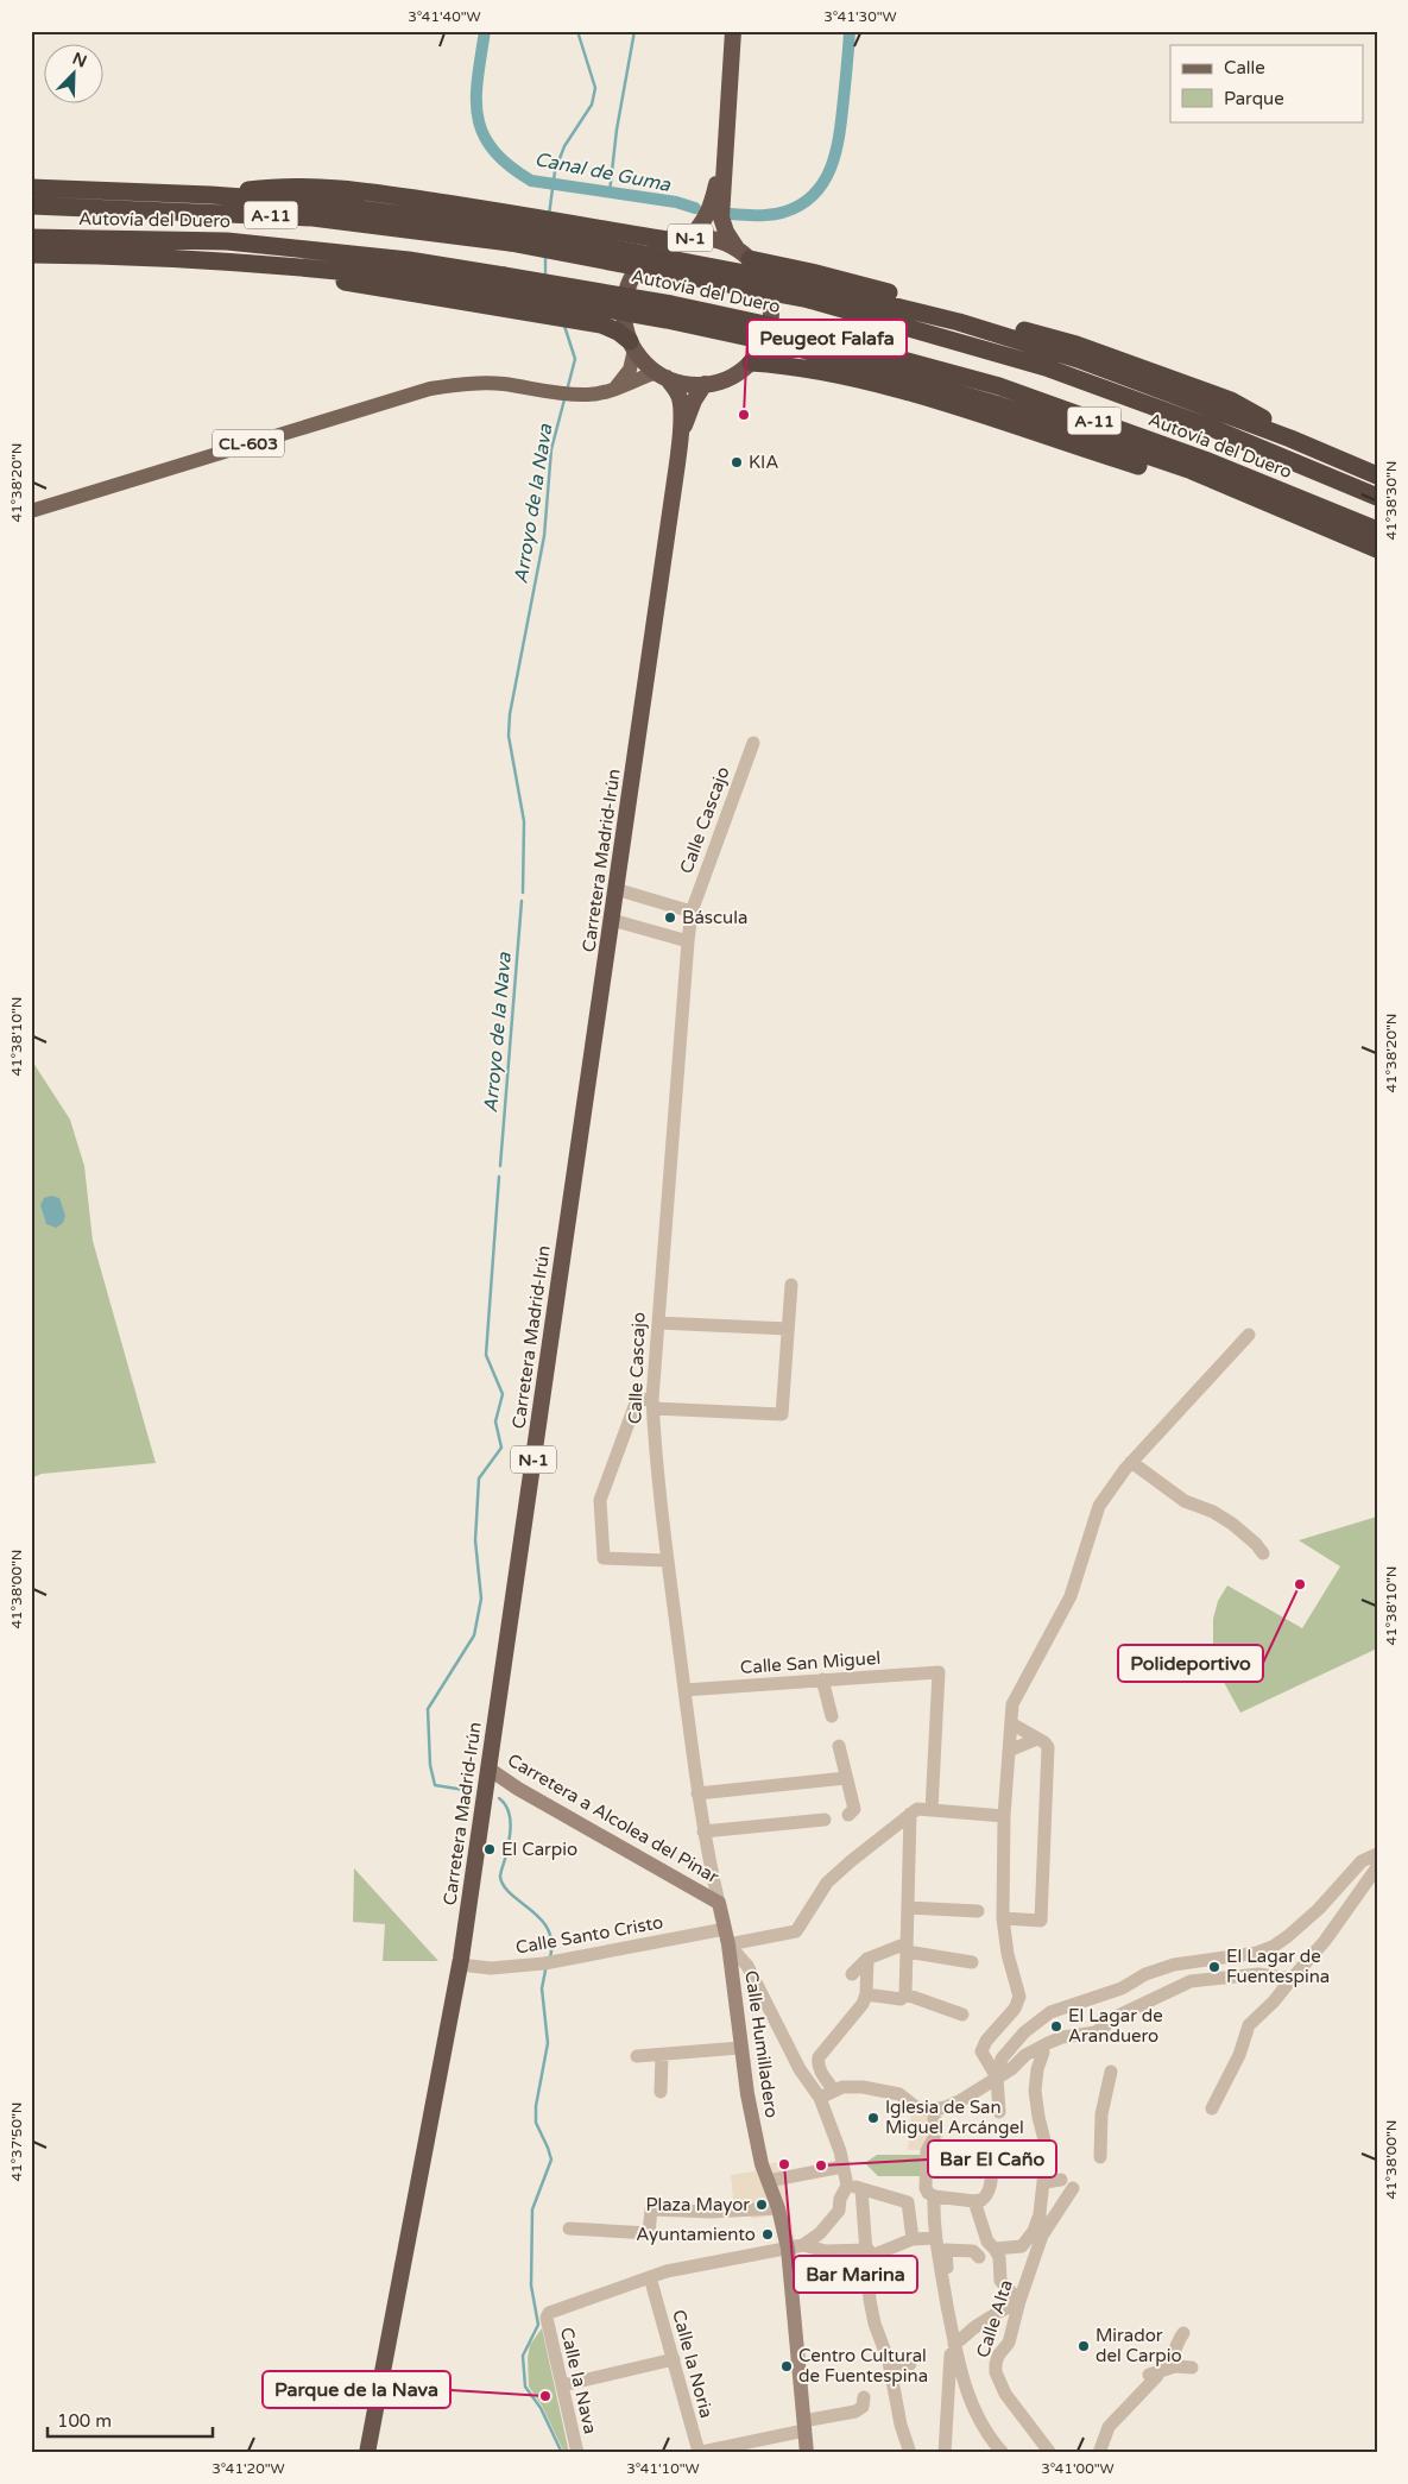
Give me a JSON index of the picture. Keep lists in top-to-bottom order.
{
  "streets": {
    "highway": [
      "A-11",
      "Autovía del Duero",
      "N-1",
      "Carretera Madrid-Irún"
    ],
    "main road": [
      "CL-603",
      "Calle Cascajo",
      "Carretera a Alcolea del Pinar",
      "Calle Humilladero"
    ],
    "street": [
      "Calle San Miguel",
      "Calle Santo Cristo",
      "Calle Alta",
      "Calle la Noria",
      "Calle la Nava"
    ]
  },
  "crossings": [
    ["N-1", "CL-603"],
    ["N-1", "Carretera Madrid-Irún"],
    ["CL-603", "Carretera Madrid-Irún"],
    ["Calle Cascajo", "Calle San Miguel"],
    ["Calle Cascajo", "Carretera a Alcolea del Pinar"],
    ["Calle Cascajo", "Calle Santo Cristo"],
    ["Calle Cascajo", "Calle Humilladero"],
    ["Carretera Madrid-Irún", "Carretera a Alcolea del Pinar"],
    ["Carretera Madrid-Irún", "Calle Santo Cristo"],
    ["Calle Santo Cristo", "Calle Humilladero"]
  ],
  "water": ["Canal de Guma", "Arroyo de la Nava"],
  "places": [
    "Peugeot Falafa",
    "KIA",
    "Báscula",
    "Polideportivo",
    "El Carpio",
    "El Lagar de Fuentespina",
    "El Lagar de Aranduero",
    "Iglesia de San Miguel Arcángel",
    "Bar Marina",
    "Bar El Caño",
    "Plaza Mayor",
    "Ayuntamiento",
    "Mirador del Carpio",
    "Centro Cultural de Fuentespina",
    "Parque de la Nava"
  ],
  "legend": ["Calle", "Parque"],
  "scale_bar": "100 m",
  "north": "top right",
  "coordinates": [
    "3°41'40\"W",
    "3°41'30\"W",
    "41°38'20\"N",
    "41°38'30\"N",
    "41°38'10\"N",
    "41°38'00\"N",
    "41°37'50\"N",
    "3°41'20\"W",
    "3°41'10\"W",
    "3°41'00\"W"
  ]
}
